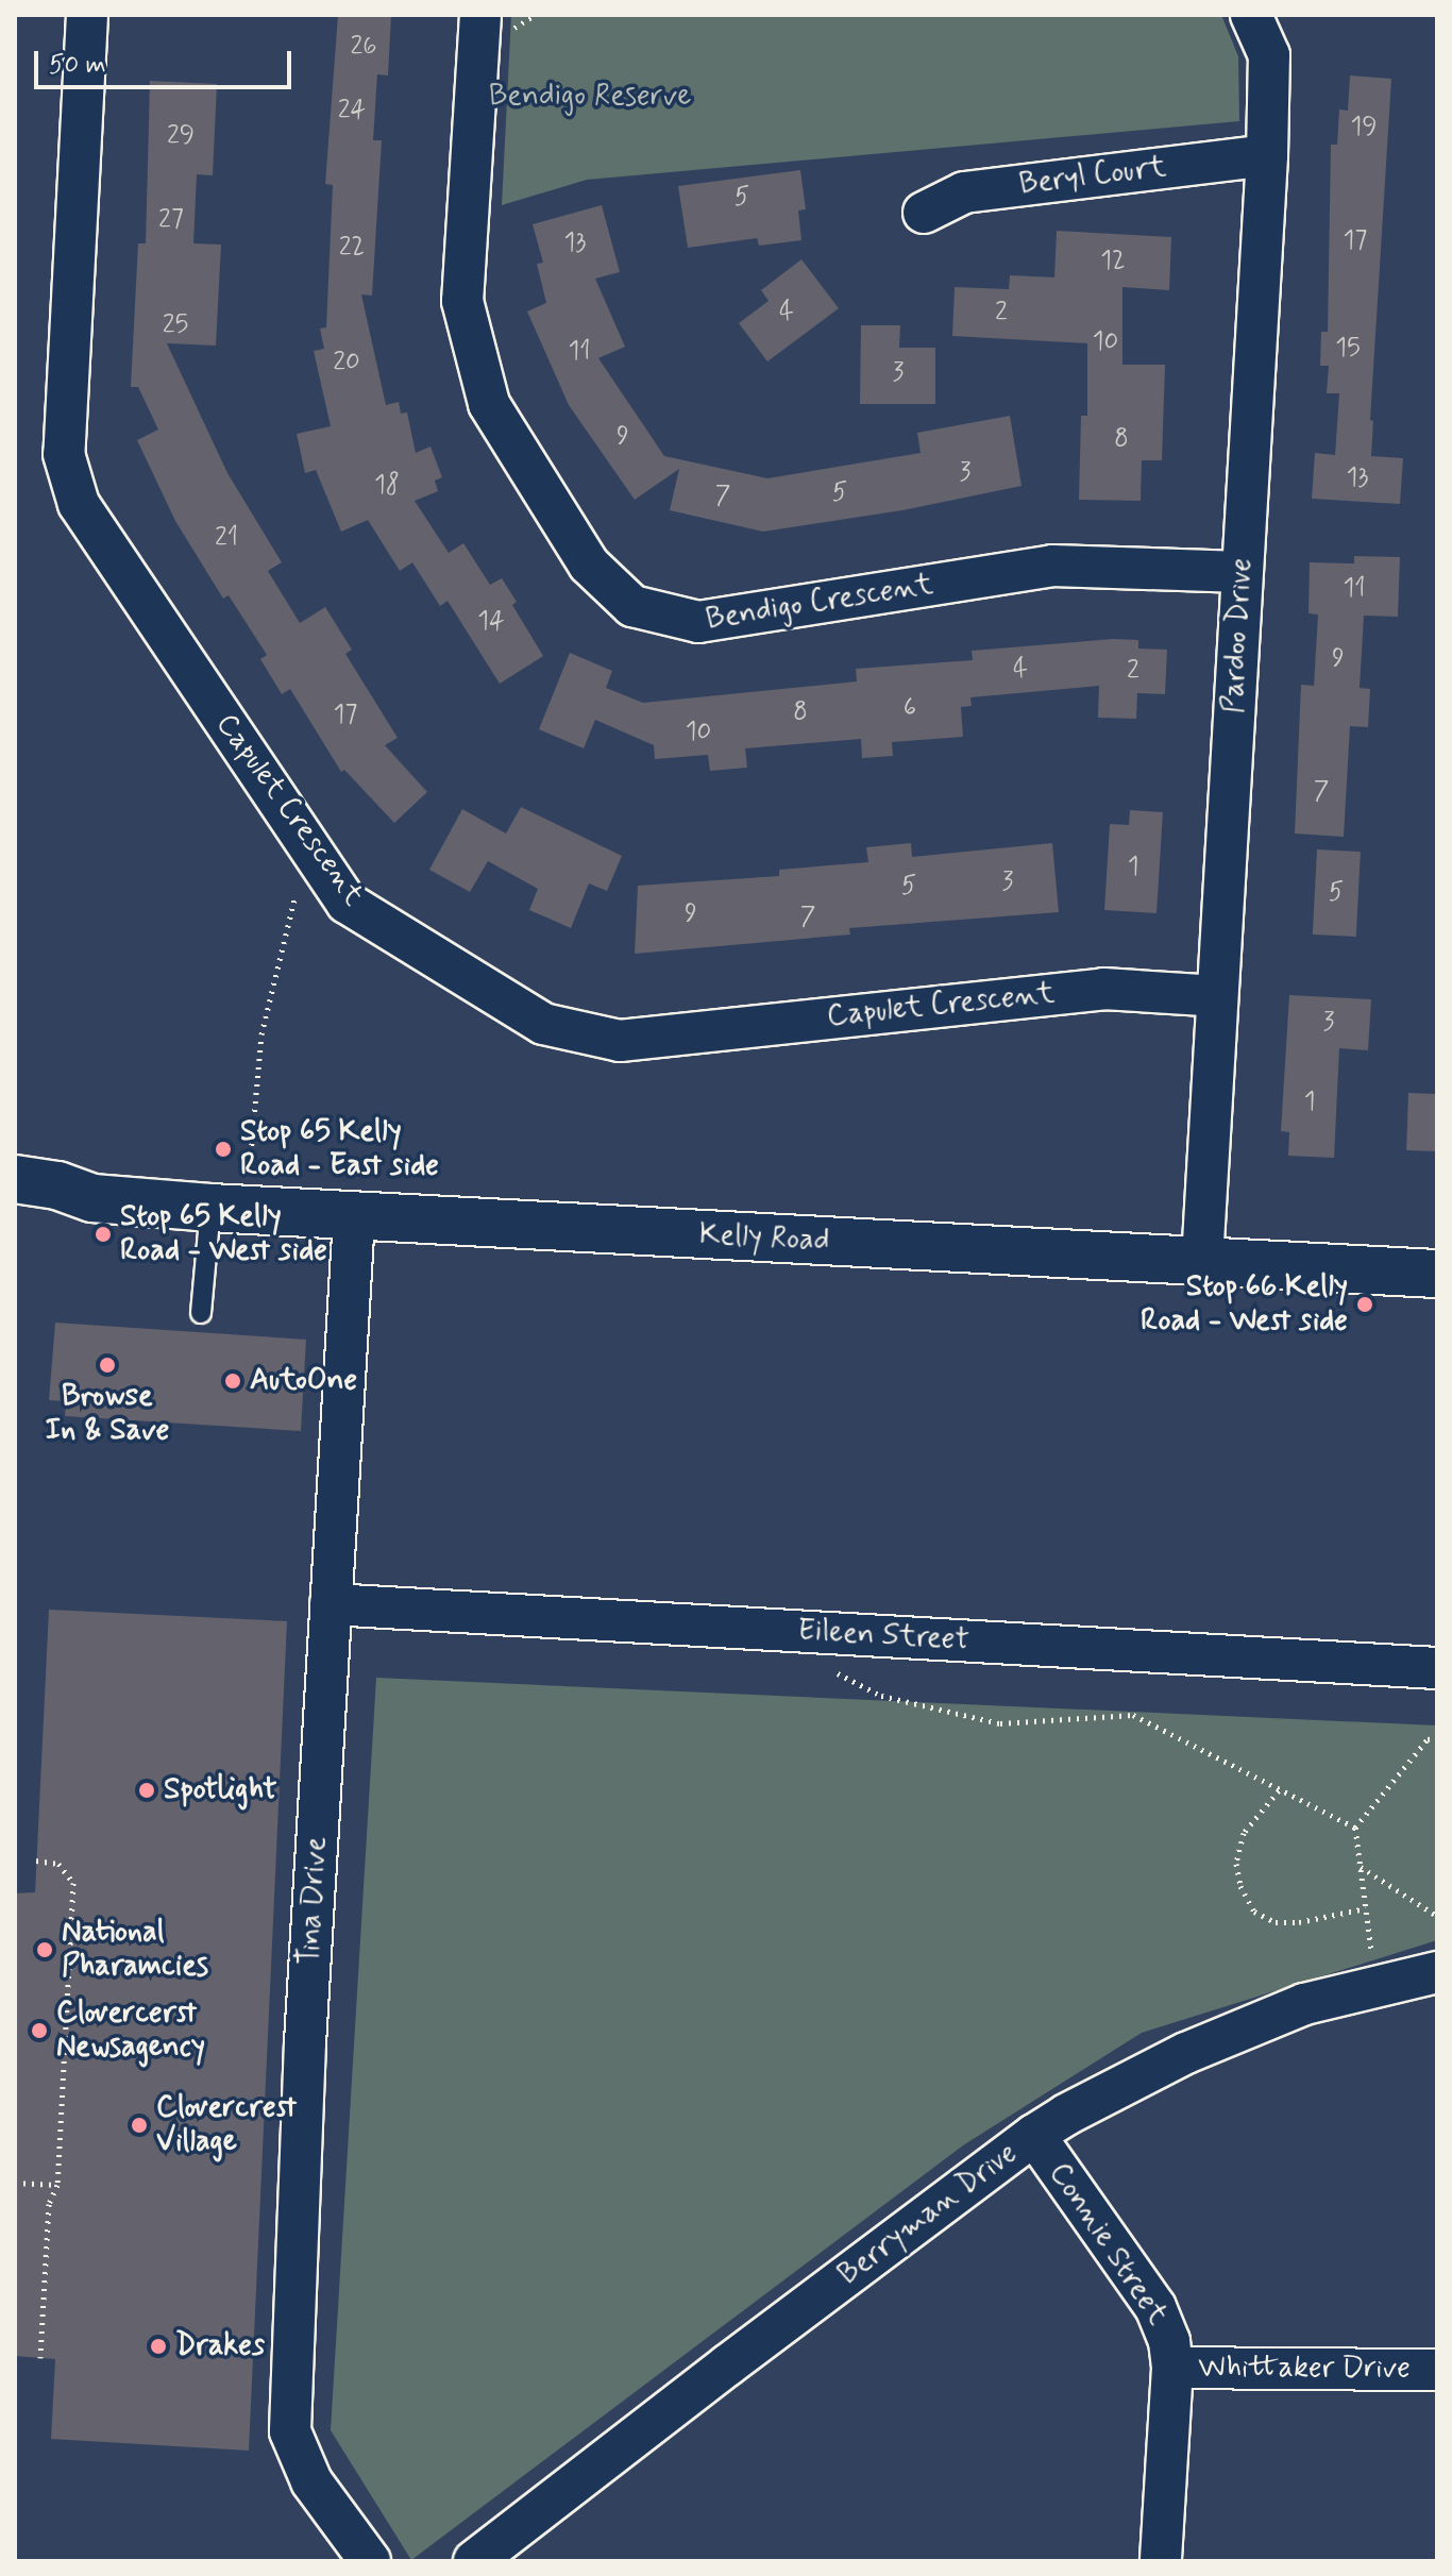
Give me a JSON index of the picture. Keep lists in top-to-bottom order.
{
  "streets": {
    "street": [
      "Beryl Court",
      "Bendigo Crescent",
      "Pardoo Drive",
      "Capulet Crescent",
      "Kelly Road",
      "Eileen Street",
      "Tina Drive",
      "Berryman Drive",
      "Connie Street",
      "Whittaker Drive"
    ]
  },
  "crossings": [
    ["Beryl Court", "Pardoo Drive"],
    ["Bendigo Crescent", "Pardoo Drive"],
    ["Pardoo Drive", "Capulet Crescent"],
    ["Pardoo Drive", "Kelly Road"],
    ["Kelly Road", "Tina Drive"],
    ["Eileen Street", "Tina Drive"],
    ["Berryman Drive", "Connie Street"],
    ["Connie Street", "Whittaker Drive"]
  ],
  "parks": ["Bendigo Reserve"],
  "places": [
    "Stop 65 Kelly Road - East side",
    "Stop 65 Kelly Road - West side",
    "Stop 66 Kelly Road - West side",
    "Browse In & Save",
    "AutoOne",
    "Spotlight",
    "National Pharamcies",
    "Clovercerst Newsagency",
    "Clovercrest Village",
    "Drakes"
  ],
  "house_numbers": [
    "26",
    "24",
    "19",
    "29",
    "5",
    "27",
    "17",
    "13",
    "22",
    "12",
    "4",
    "2",
    "25",
    "10",
    "15",
    "11",
    "20",
    "3",
    "9",
    "8",
    "3",
    "13",
    "18",
    "5",
    "7",
    "21",
    "11",
    "14",
    "9",
    "4",
    "2",
    "6",
    "8",
    "17",
    "10",
    "7",
    "1",
    "3",
    "5",
    "5",
    "9",
    "7",
    "3",
    "1"
  ],
  "scale_bar": "50 m"
}
